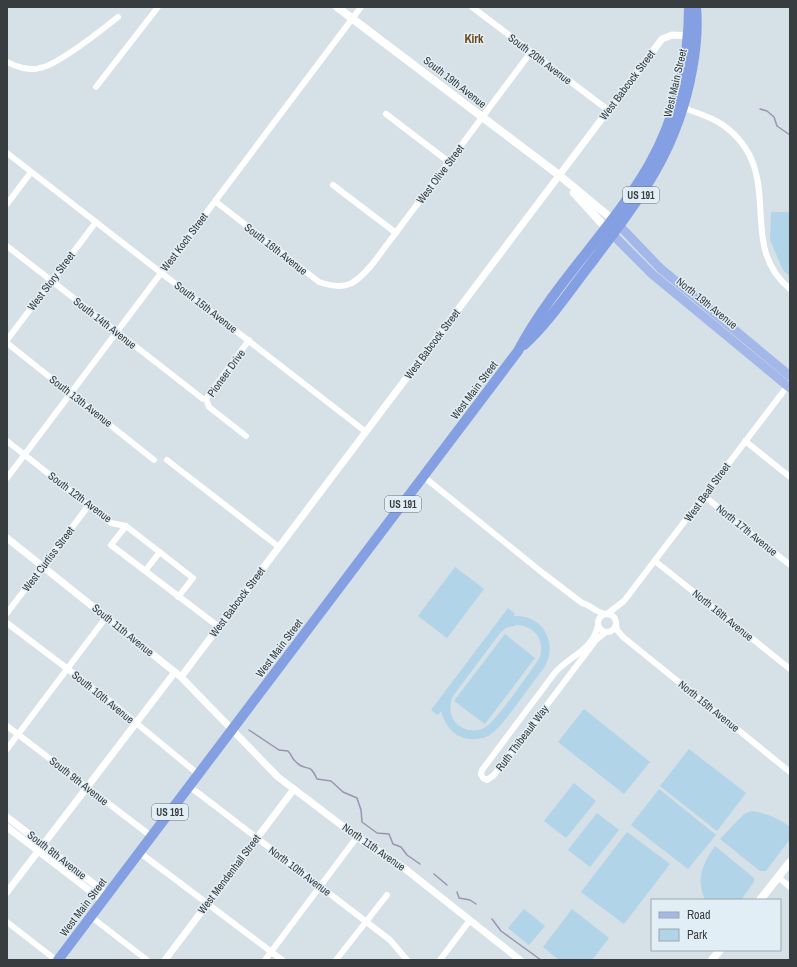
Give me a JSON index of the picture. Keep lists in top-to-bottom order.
{
  "streets": {
    "highway": ["West Main Street", "US 191"],
    "main road": ["South 19th Avenue", "North 19th Avenue"],
    "street": [
      "South 20th Avenue",
      "West Babcock Street",
      "West Olive Street",
      "West Koch Street",
      "South 16th Avenue",
      "West Story Street",
      "South 15th Avenue",
      "South 14th Avenue",
      "Pioneer Drive",
      "South 13th Avenue",
      "West Beall Street",
      "South 12th Avenue",
      "North 17th Avenue",
      "West Curtiss Street",
      "North 16th Avenue",
      "South 11th Avenue",
      "South 10th Avenue",
      "North 15th Avenue",
      "Ruth Thibeault Way",
      "South 9th Avenue",
      "North 11th Avenue",
      "South 8th Avenue",
      "North 10th Avenue",
      "West Mendenhall Street"
    ]
  },
  "crossings": [
    ["South 20th Avenue", "West Babcock Street"],
    ["South 20th Avenue", "West Olive Street"],
    ["South 19th Avenue", "West Main Street"],
    ["South 19th Avenue", "West Babcock Street"],
    ["South 19th Avenue", "West Olive Street"],
    ["South 19th Avenue", "West Koch Street"],
    ["South 19th Avenue", "North 19th Avenue"],
    ["West Main Street", "West Babcock Street"],
    ["West Main Street", "North 19th Avenue"],
    ["West Main Street", "South 11th Avenue"],
    ["West Main Street", "South 10th Avenue"],
    ["West Main Street", "South 9th Avenue"],
    ["West Main Street", "North 11th Avenue"],
    ["West Main Street", "South 8th Avenue"],
    ["West Main Street", "North 10th Avenue"],
    ["West Babcock Street", "South 15th Avenue"],
    ["West Babcock Street", "South 11th Avenue"],
    ["West Olive Street", "South 16th Avenue"],
    ["West Koch Street", "South 16th Avenue"],
    ["West Koch Street", "South 15th Avenue"],
    ["West Koch Street", "South 14th Avenue"],
    ["West Koch Street", "South 13th Avenue"],
    ["West Koch Street", "South 12th Avenue"],
    ["West Story Street", "South 15th Avenue"],
    ["West Story Street", "South 14th Avenue"],
    ["North 19th Avenue", "West Beall Street"],
    ["South 15th Avenue", "Pioneer Drive"],
    ["West Beall Street", "North 17th Avenue"],
    ["West Beall Street", "North 16th Avenue"],
    ["West Beall Street", "North 15th Avenue"],
    ["West Beall Street", "Ruth Thibeault Way"],
    ["South 12th Avenue", "West Curtiss Street"],
    ["West Curtiss Street", "South 11th Avenue"],
    ["South 11th Avenue", "North 11th Avenue"],
    ["North 15th Avenue", "Ruth Thibeault Way"],
    ["North 11th Avenue", "West Mendenhall Street"],
    ["North 10th Avenue", "West Mendenhall Street"]
  ],
  "districts": ["Kirk"],
  "legend": ["Road", "Park"]
}
